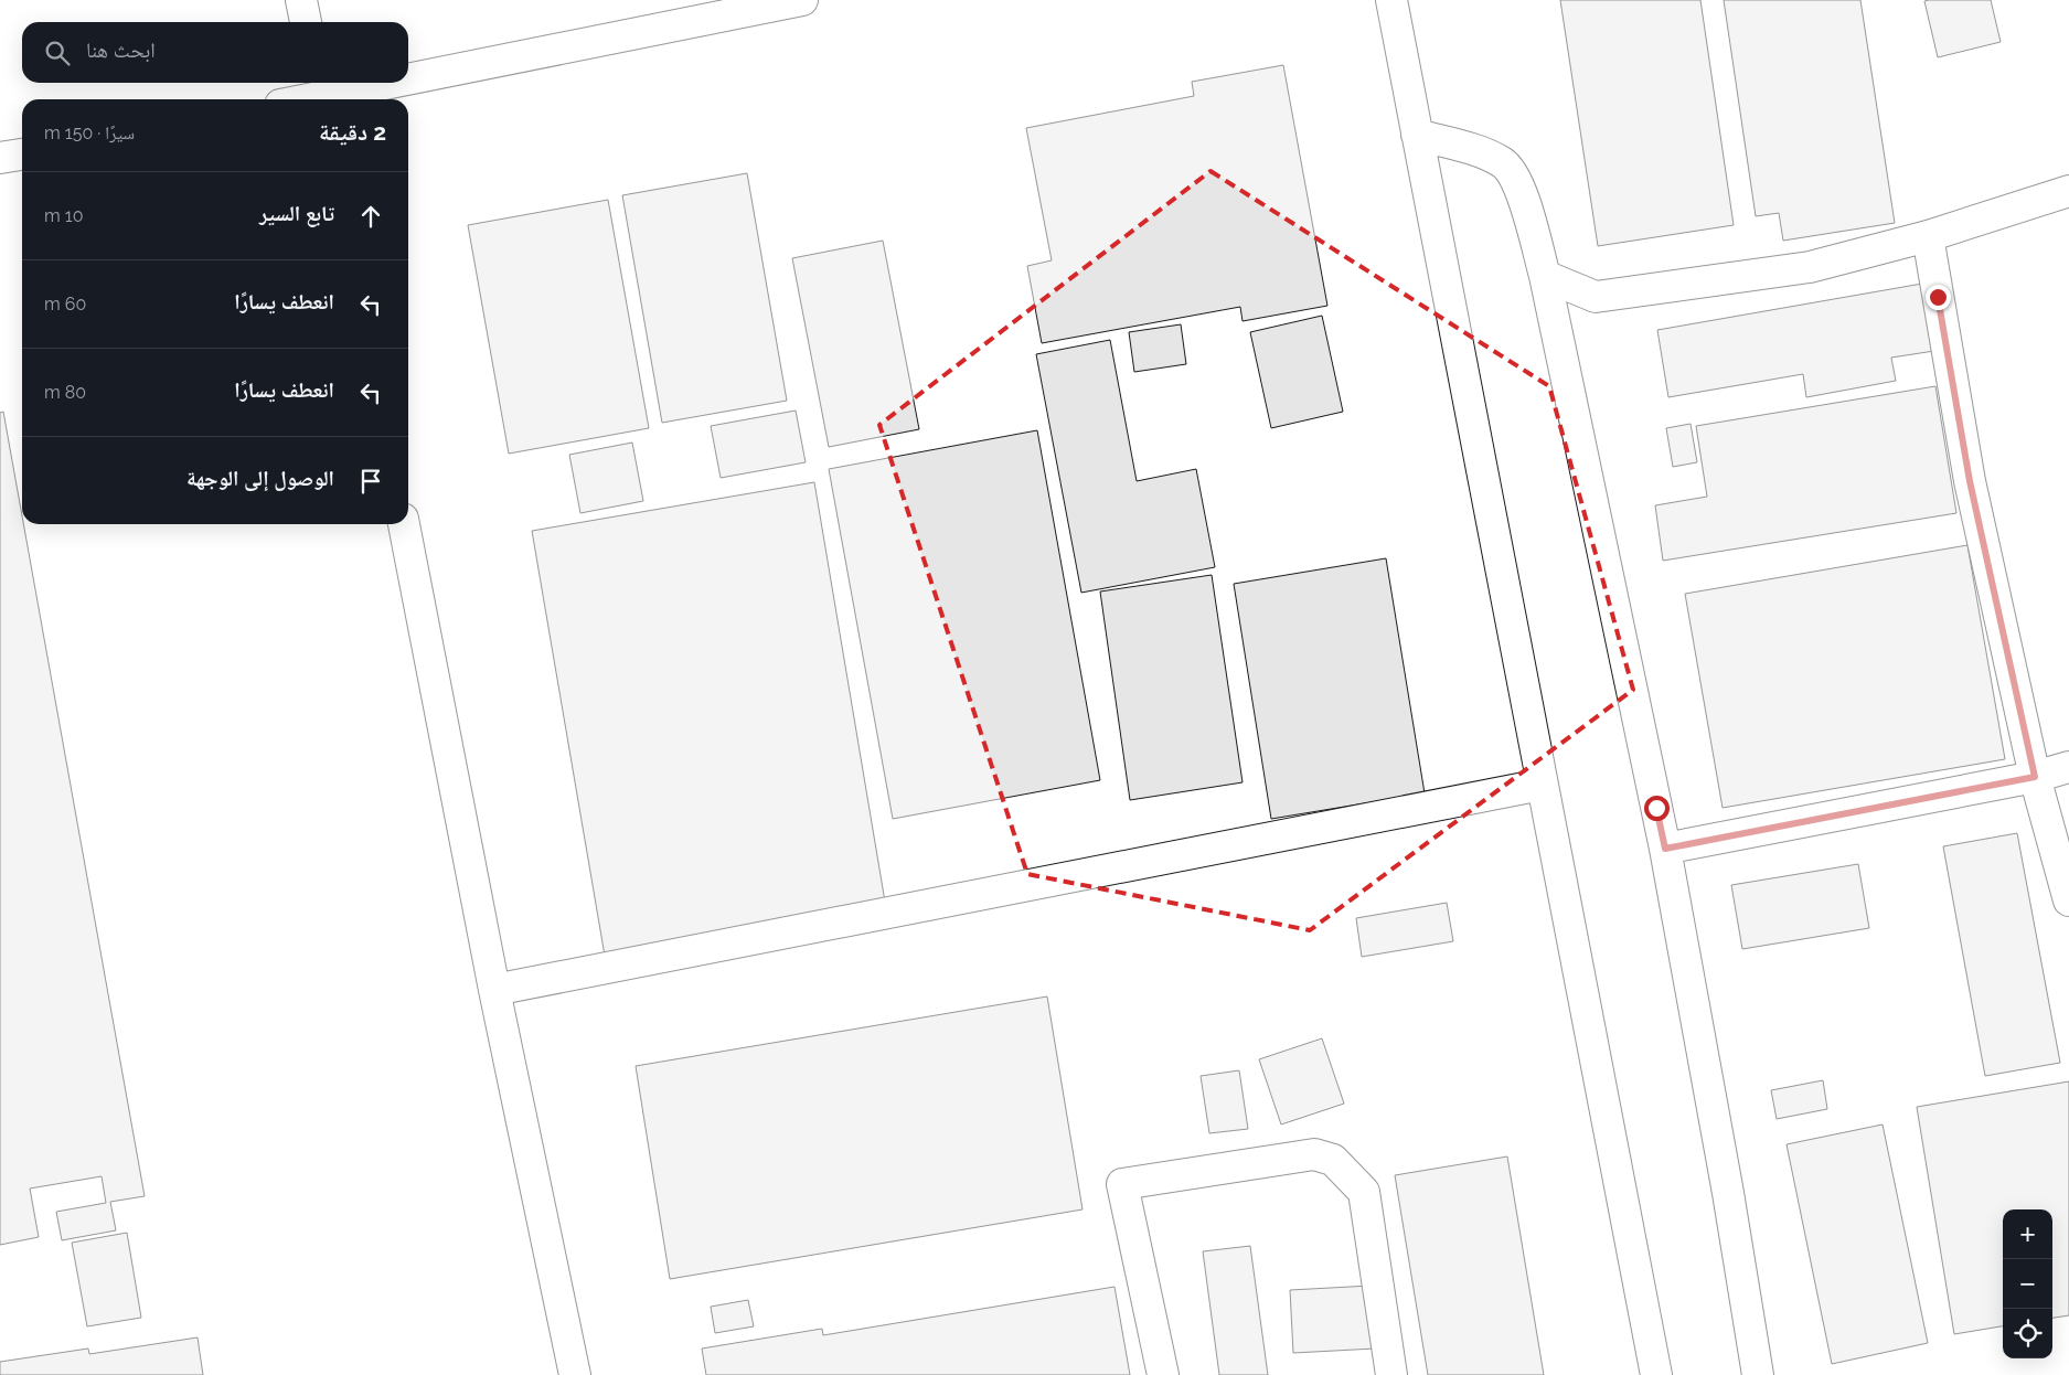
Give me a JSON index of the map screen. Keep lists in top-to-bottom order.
{
  "page": {
    "search": "ابحث هنا",
    "heading": ["2 دقيقة", "سيرًا · 150 m"],
    "list": [
      ["تابع السير", "10 m"],
      ["انعطف يسارًا", "60 m"],
      ["انعطف يسارًا", "80 m"],
      "الوصول إلى الوجهة"
    ],
    "map_buttons": ["+", "−"]
  }
}
